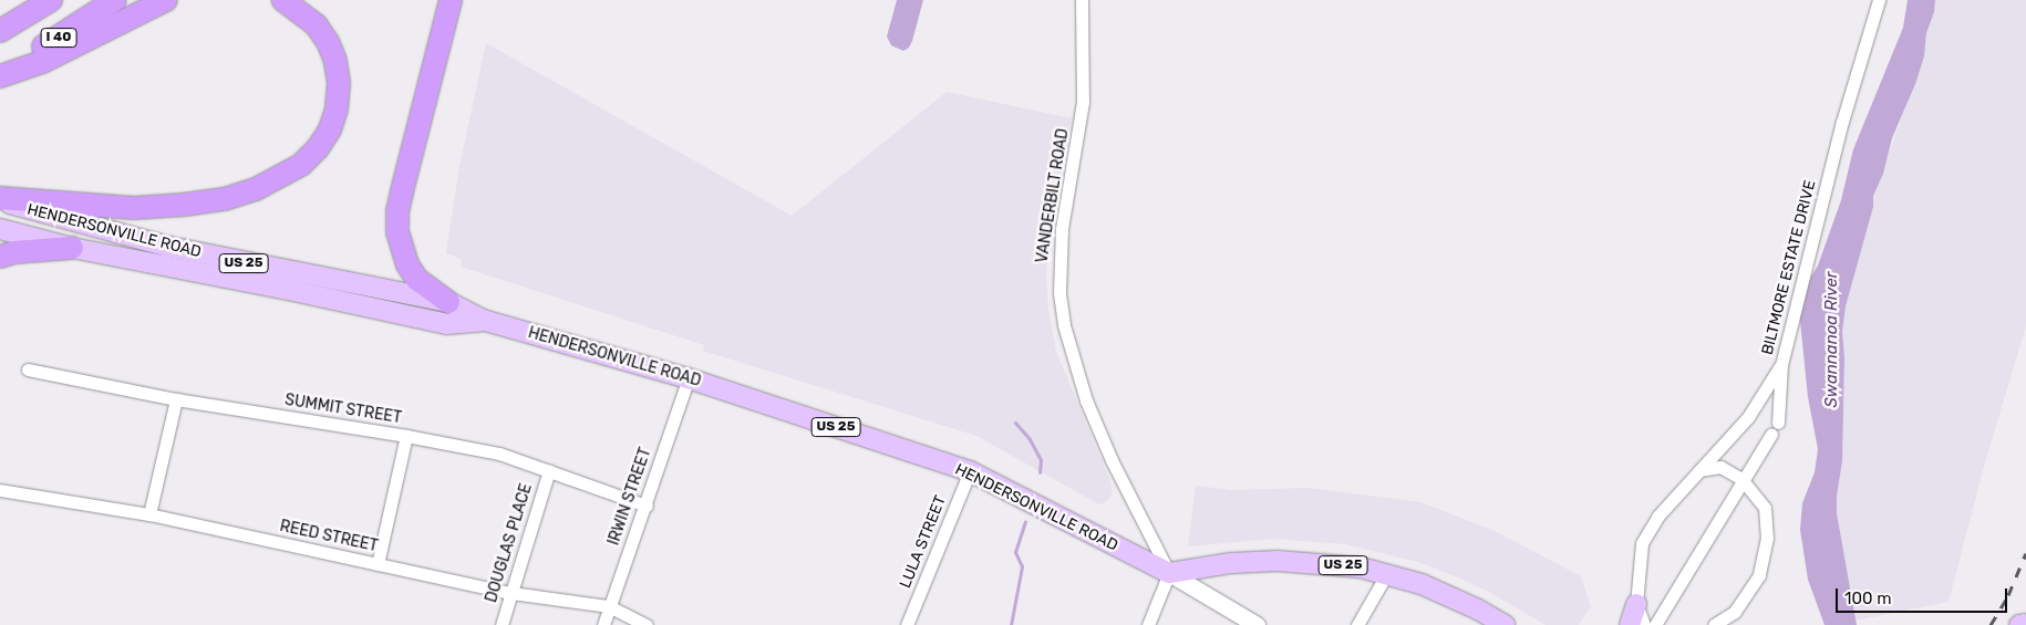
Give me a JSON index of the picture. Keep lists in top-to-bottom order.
{
  "streets": {
    "highway": ["I 40"],
    "main road": ["HENDERSONVILLE ROAD", "US 25"],
    "street": [
      "VANDERBILT ROAD",
      "BILTMORE ESTATE DRIVE",
      "SUMMIT STREET",
      "IRWIN STREET",
      "REED STREET",
      "LULA STREET",
      "DOUGLAS PLACE"
    ]
  },
  "crossings": [
    ["VANDERBILT ROAD", "HENDERSONVILLE ROAD"],
    ["VANDERBILT ROAD", "US 25"],
    ["HENDERSONVILLE ROAD", "US 25"],
    ["HENDERSONVILLE ROAD", "IRWIN STREET"],
    ["HENDERSONVILLE ROAD", "LULA STREET"],
    ["SUMMIT STREET", "IRWIN STREET"],
    ["SUMMIT STREET", "DOUGLAS PLACE"],
    ["IRWIN STREET", "REED STREET"],
    ["REED STREET", "DOUGLAS PLACE"]
  ],
  "water": ["Swannanoa River"],
  "scale_bar": "100 m"
}
